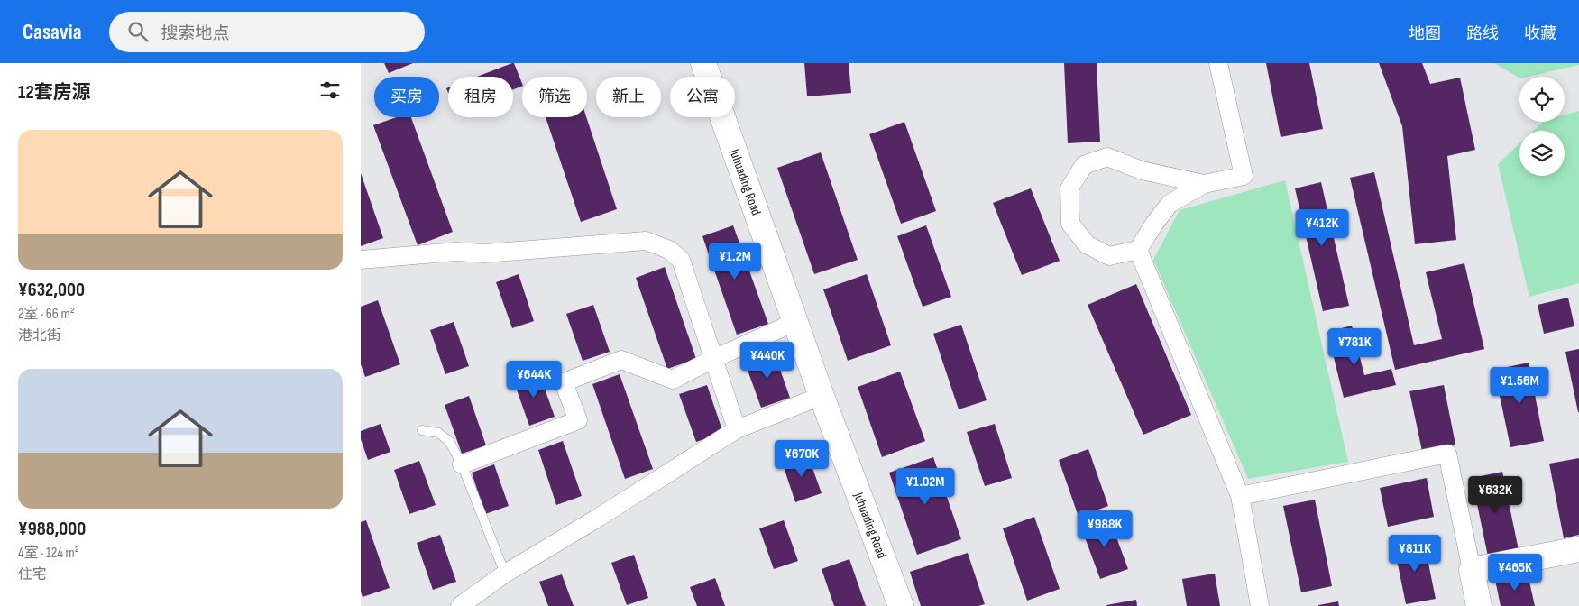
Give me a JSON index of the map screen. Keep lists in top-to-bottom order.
{
  "streets": {
    "street": ["Juhuading Road"]
  },
  "page": {
    "header": "Casavia",
    "search": "搜索地点",
    "nav": ["地图", "路线", "收藏"],
    "heading": "12套房源",
    "chip": [
      "买房",
      "租房",
      "筛选",
      "新上",
      "公寓"
    ],
    "list": [
      {
        "name": "¥632,000",
        "note": "2室 · 66 m² · 港北街"
      },
      {
        "name": "¥988,000",
        "note": "4室 · 124 m² · 住宅"
      }
    ],
    "price": [
      "¥412K",
      "¥1.2M",
      "¥781K",
      "¥440K",
      "¥644K",
      "¥1.56M",
      "¥670K",
      "¥1.02M",
      "¥632K",
      "¥988K",
      "¥811K",
      "¥465K"
    ]
  }
}
